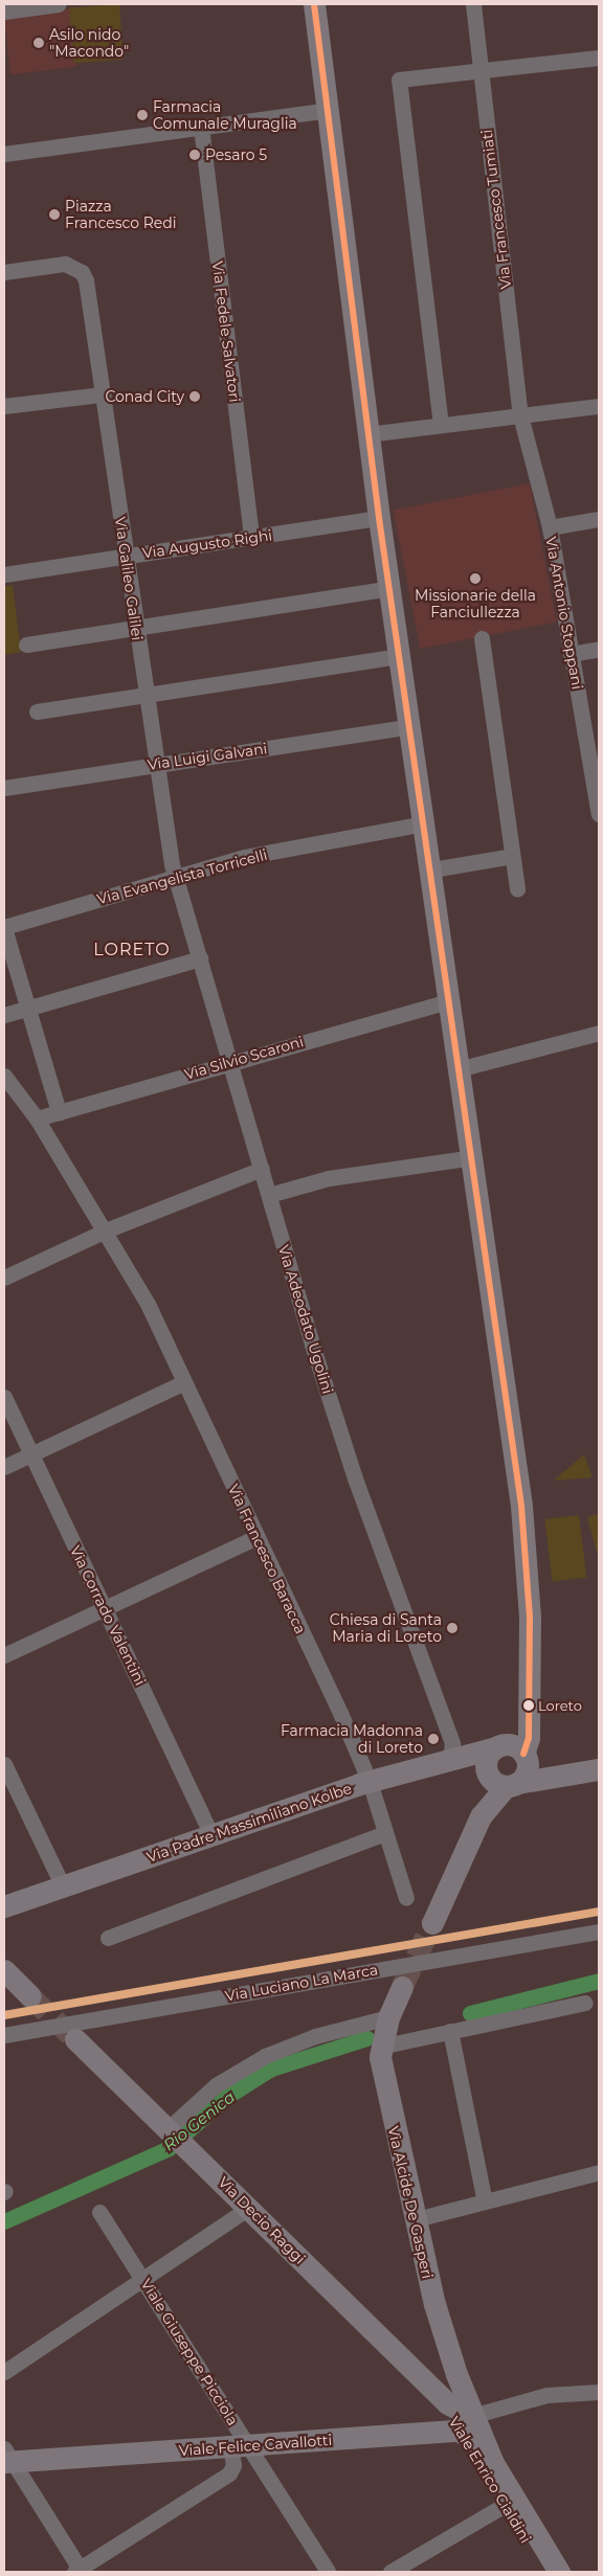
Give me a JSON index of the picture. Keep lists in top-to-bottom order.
{
  "streets": {
    "street": [
      "Via Francesco Tumiati",
      "Via Fedele Salvatori",
      "Via Augusto Righi",
      "Via Galileo Galilei",
      "Via Antonio Stoppani",
      "Via Luigi Galvani",
      "Via Evangelista Torricelli",
      "Via Silvio Scaroni",
      "Via Adeodato Ugolini",
      "Via Francesco Baracca",
      "Via Corrado Valentini",
      "Via Padre Massimiliano Kolbe",
      "Via Luciano La Marca",
      "Via Alcide De Gasperi",
      "Via Decio Raggi",
      "Viale Giuseppe Picciola",
      "Viale Felice Cavallotti",
      "Viale Enrico Cialdini"
    ]
  },
  "crossings": [
    ["Via Francesco Tumiati", "Via Antonio Stoppani"],
    ["Via Fedele Salvatori", "Via Augusto Righi"],
    ["Via Augusto Righi", "Via Galileo Galilei"],
    ["Via Galileo Galilei", "Via Luigi Galvani"],
    ["Via Galileo Galilei", "Via Evangelista Torricelli"],
    ["Via Galileo Galilei", "Via Adeodato Ugolini"],
    ["Via Evangelista Torricelli", "Via Adeodato Ugolini"],
    ["Via Silvio Scaroni", "Via Adeodato Ugolini"],
    ["Via Silvio Scaroni", "Via Francesco Baracca"],
    ["Via Adeodato Ugolini", "Via Padre Massimiliano Kolbe"],
    ["Via Francesco Baracca", "Via Padre Massimiliano Kolbe"],
    ["Via Corrado Valentini", "Via Padre Massimiliano Kolbe"],
    ["Via Alcide De Gasperi", "Viale Felice Cavallotti"],
    ["Via Alcide De Gasperi", "Viale Enrico Cialdini"],
    ["Via Decio Raggi", "Viale Enrico Cialdini"],
    ["Viale Giuseppe Picciola", "Viale Felice Cavallotti"],
    ["Viale Felice Cavallotti", "Viale Enrico Cialdini"]
  ],
  "districts": ["LORETO"],
  "water": ["Rio Genica"],
  "places": [
    "Asilo nido \"Macondo\"",
    "Farmacia Comunale Muraglia",
    "Pesaro 5",
    "Piazza Francesco Redi",
    "Conad City",
    "Missionarie della Fanciullezza",
    "Chiesa di Santa Maria di Loreto",
    "Loreto",
    "Farmacia Madonna di Loreto"
  ]
}
